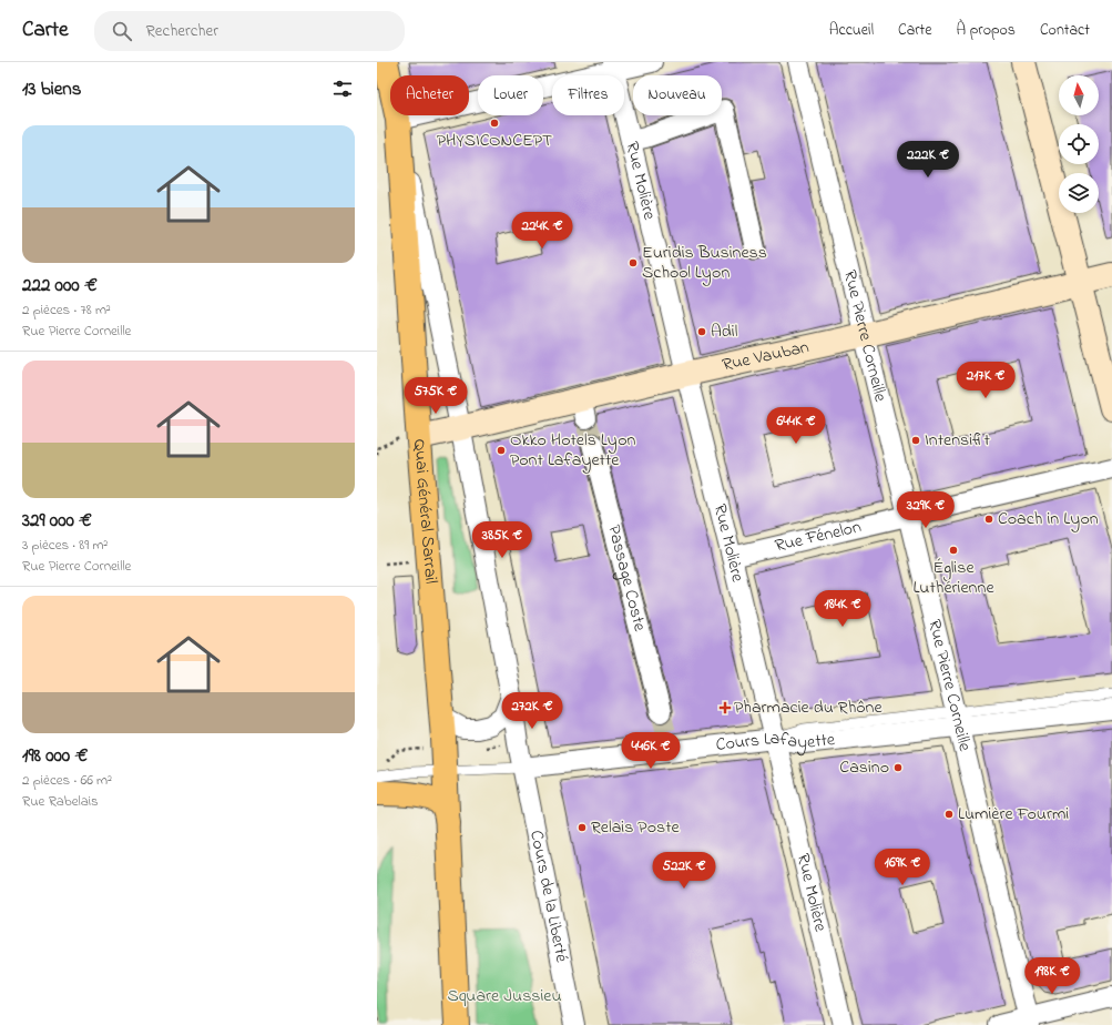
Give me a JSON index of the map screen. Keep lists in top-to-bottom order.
{
  "streets": {
    "main road": ["Quai Général Sarrail"],
    "street": [
      "Rue Molière",
      "Rue Pierre Corneille",
      "Rue Vauban",
      "Rue Fénelon",
      "Passage Coste",
      "Cours Lafayette",
      "Cours de la Liberté"
    ]
  },
  "crossings": [
    ["Rue Molière", "Rue Vauban"],
    ["Rue Molière", "Rue Fénelon"],
    ["Rue Molière", "Cours Lafayette"],
    ["Rue Pierre Corneille", "Rue Vauban"],
    ["Rue Pierre Corneille", "Rue Fénelon"],
    ["Rue Pierre Corneille", "Cours Lafayette"],
    ["Rue Vauban", "Quai Général Sarrail"],
    ["Quai Général Sarrail", "Cours Lafayette"],
    ["Quai Général Sarrail", "Cours de la Liberté"],
    ["Cours Lafayette", "Cours de la Liberté"]
  ],
  "parks": ["Square Jussieu"],
  "places": {
    "other": [
      "PHYSICONCEPT",
      "Euridis Business School Lyon",
      "Adil",
      "Intensifit",
      "Okko Hotels Lyon Pont Lafayette",
      "Coach in Lyon",
      "Église Luthérienne",
      "Casino",
      "Lumière Fourmi",
      "Relais Poste"
    ],
    "health": ["Pharmacie du Rhône"]
  },
  "north": "top",
  "page": {
    "header": "Carte",
    "search": "Rechercher",
    "nav": [
      "Accueil",
      "Carte",
      "À propos",
      "Contact"
    ],
    "heading": "13 biens",
    "chip": [
      "Acheter",
      "Louer",
      "Filtres",
      "Nouveau"
    ],
    "list": [
      {
        "name": "222 000 €",
        "note": "2 pièces · 78 m² · Rue Pierre Corneille"
      },
      {
        "name": "329 000 €",
        "note": "3 pièces · 89 m² · Rue Pierre Corneille"
      },
      {
        "name": "198 000 €",
        "note": "2 pièces · 66 m² · Rue Rabelais"
      }
    ],
    "price": [
      "222K €",
      "224K €",
      "217K €",
      "575K €",
      "644K €",
      "329K €",
      "385K €",
      "184K €",
      "272K €",
      "446K €",
      "169K €",
      "522K €",
      "198K €"
    ]
  }
}
